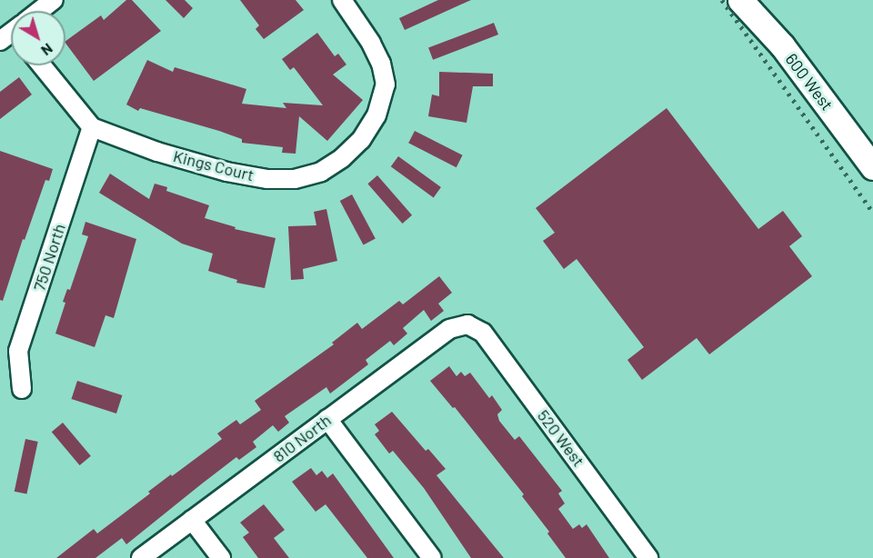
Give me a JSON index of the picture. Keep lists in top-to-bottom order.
{
  "streets": {
    "main road": ["600 West"],
    "street": [
      "Kings Court",
      "750 North",
      "810 North",
      "520 West"
    ]
  },
  "crossings": [
    ["Kings Court", "750 North"],
    ["810 North", "520 West"]
  ],
  "north": "bottom right"
}
